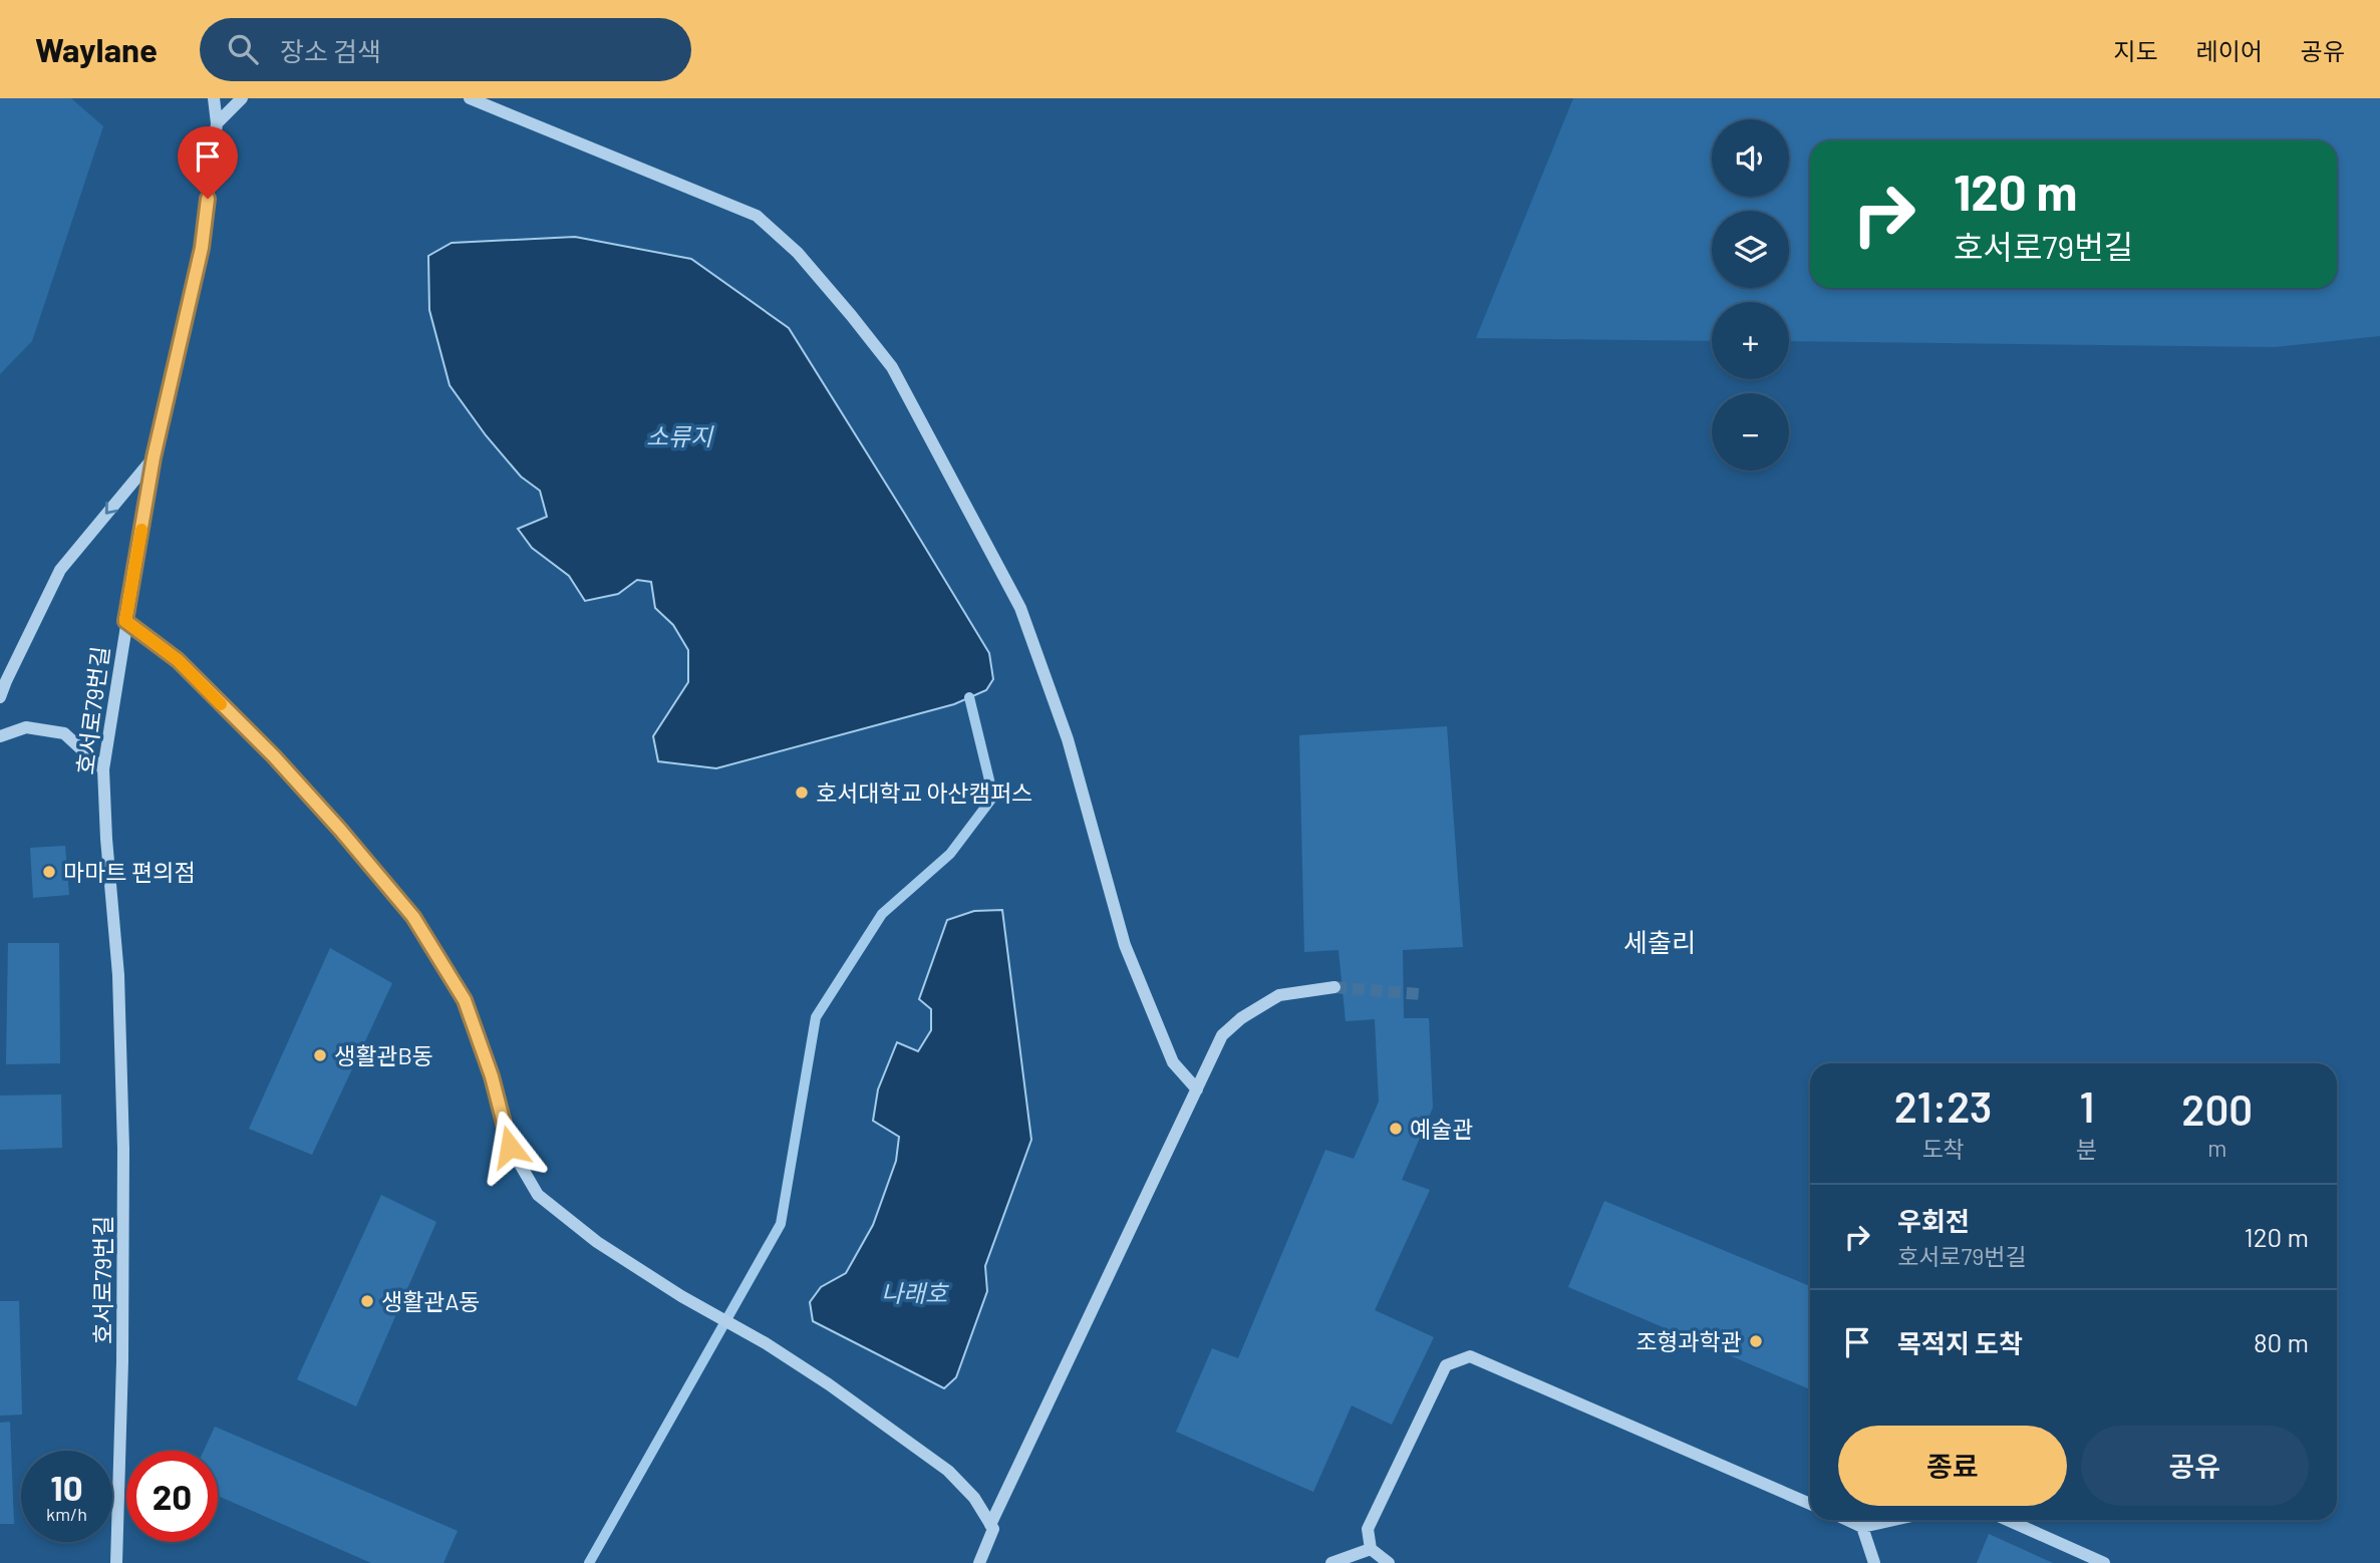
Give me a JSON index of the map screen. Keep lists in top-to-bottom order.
{
  "streets": {
    "street": ["호서로79번길"]
  },
  "districts": ["세출리"],
  "water": ["소류지", "나래호"],
  "places": [
    "호서대학교 아산캠퍼스",
    "마마트 편의점",
    "생활관B동",
    "예술관",
    "생활관A동",
    "조형과학관"
  ],
  "page": {
    "header": "Waylane",
    "search": "장소 검색",
    "nav": ["지도", "레이어", "공유"],
    "map_buttons": ["+", "−"],
    "turn": ["120 m", "호서로79번길"],
    "eta": [
      "21:23",
      "도착",
      "1",
      "분",
      "200",
      "m"
    ],
    "list": [
      {
        "name": "우회전",
        "note": "호서로79번길",
        "value": "120 m"
      },
      {
        "name": "목적지 도착",
        "value": "80 m"
      }
    ],
    "buttons": ["종료", "공유"],
    "speed": "10 km/h",
    "limit": "20"
  }
}
